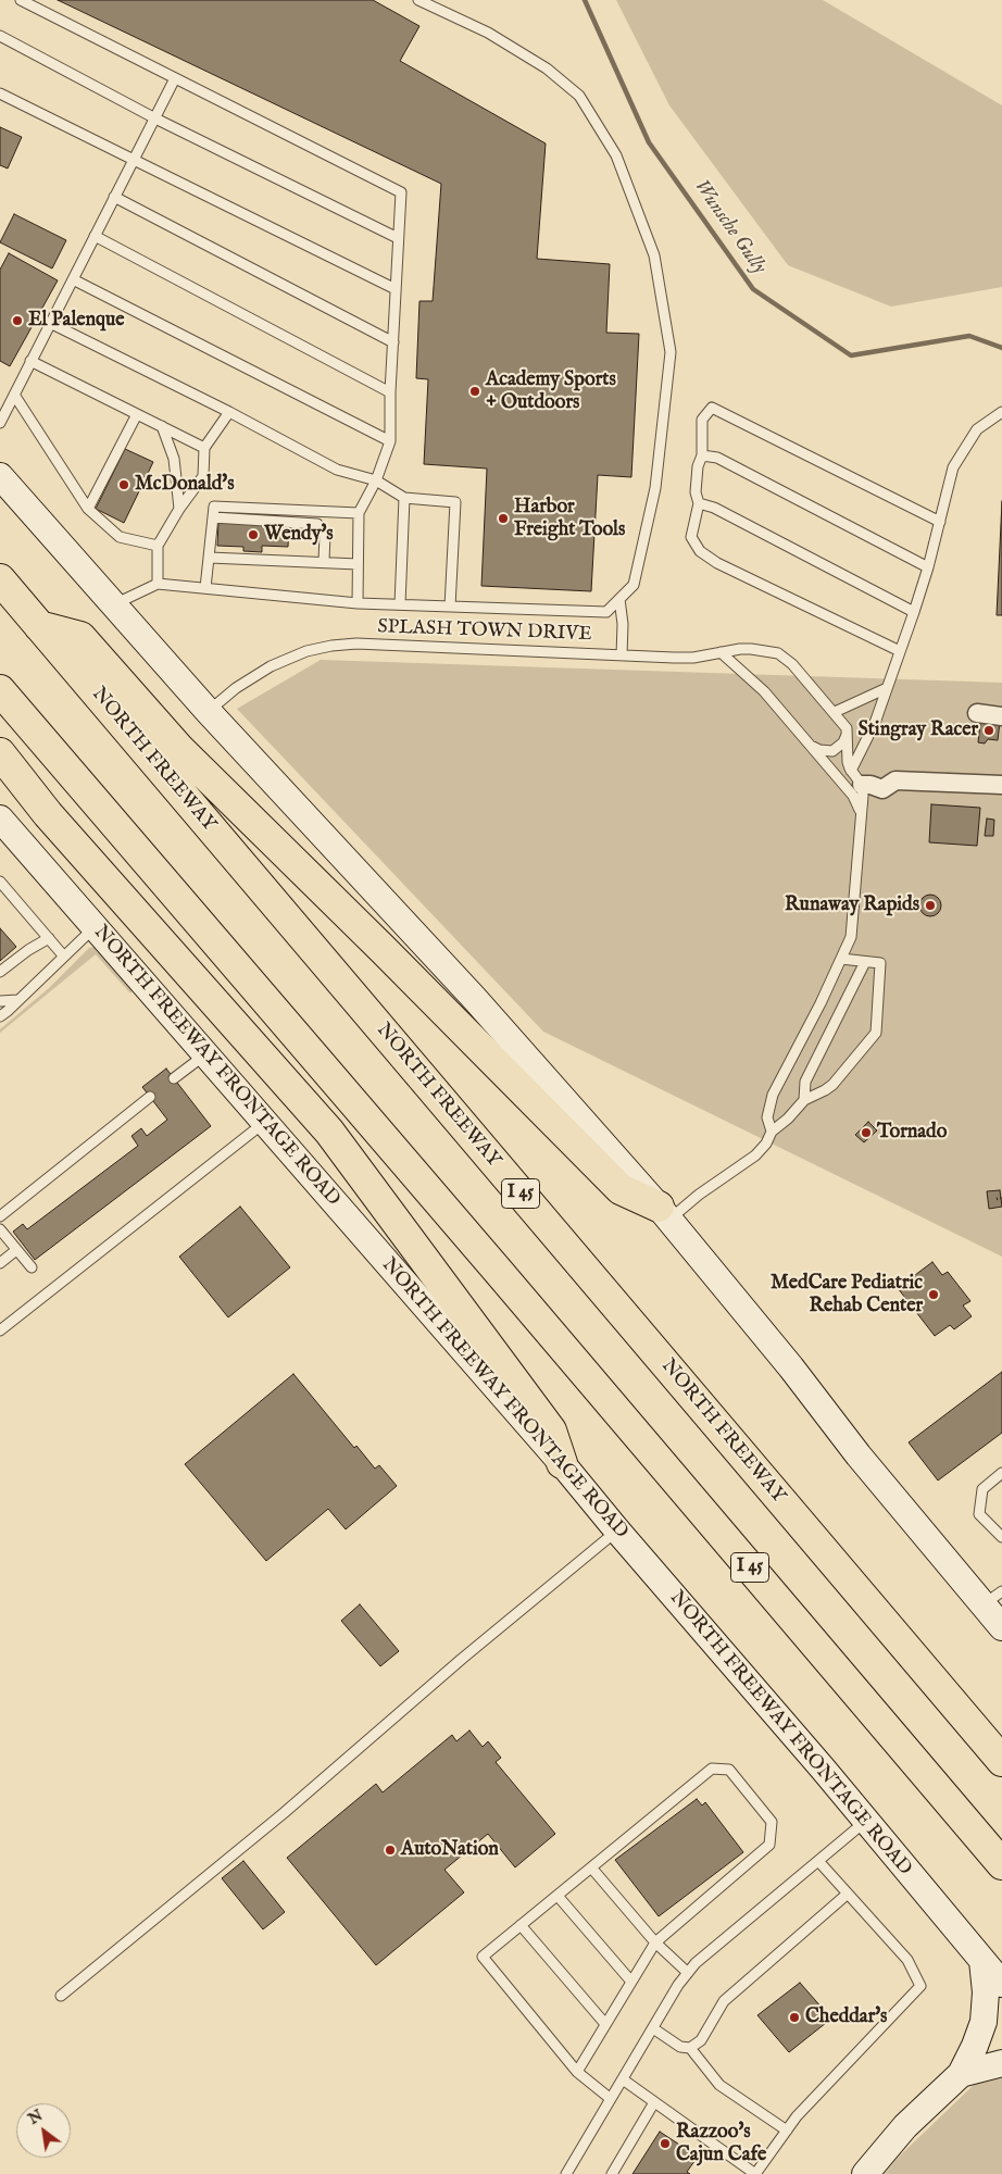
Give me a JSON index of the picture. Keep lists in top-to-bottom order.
{
  "streets": {
    "highway": ["NORTH FREEWAY", "I 45"],
    "main road": ["NORTH FREEWAY FRONTAGE ROAD"],
    "lane": ["SPLASH TOWN DRIVE"]
  },
  "water": ["Wunsche Gully"],
  "places": [
    "El Palenque",
    "Academy Sports + Outdoors",
    "McDonald's",
    "Harbor Freight Tools",
    "Wendy's",
    "Stingray Racer",
    "Runaway Rapids",
    "Tornado",
    "MedCare Pediatric Rehab Center",
    "AutoNation",
    "Cheddar's",
    "Razzoo's Cajun Cafe"
  ],
  "north": "top left"
}
